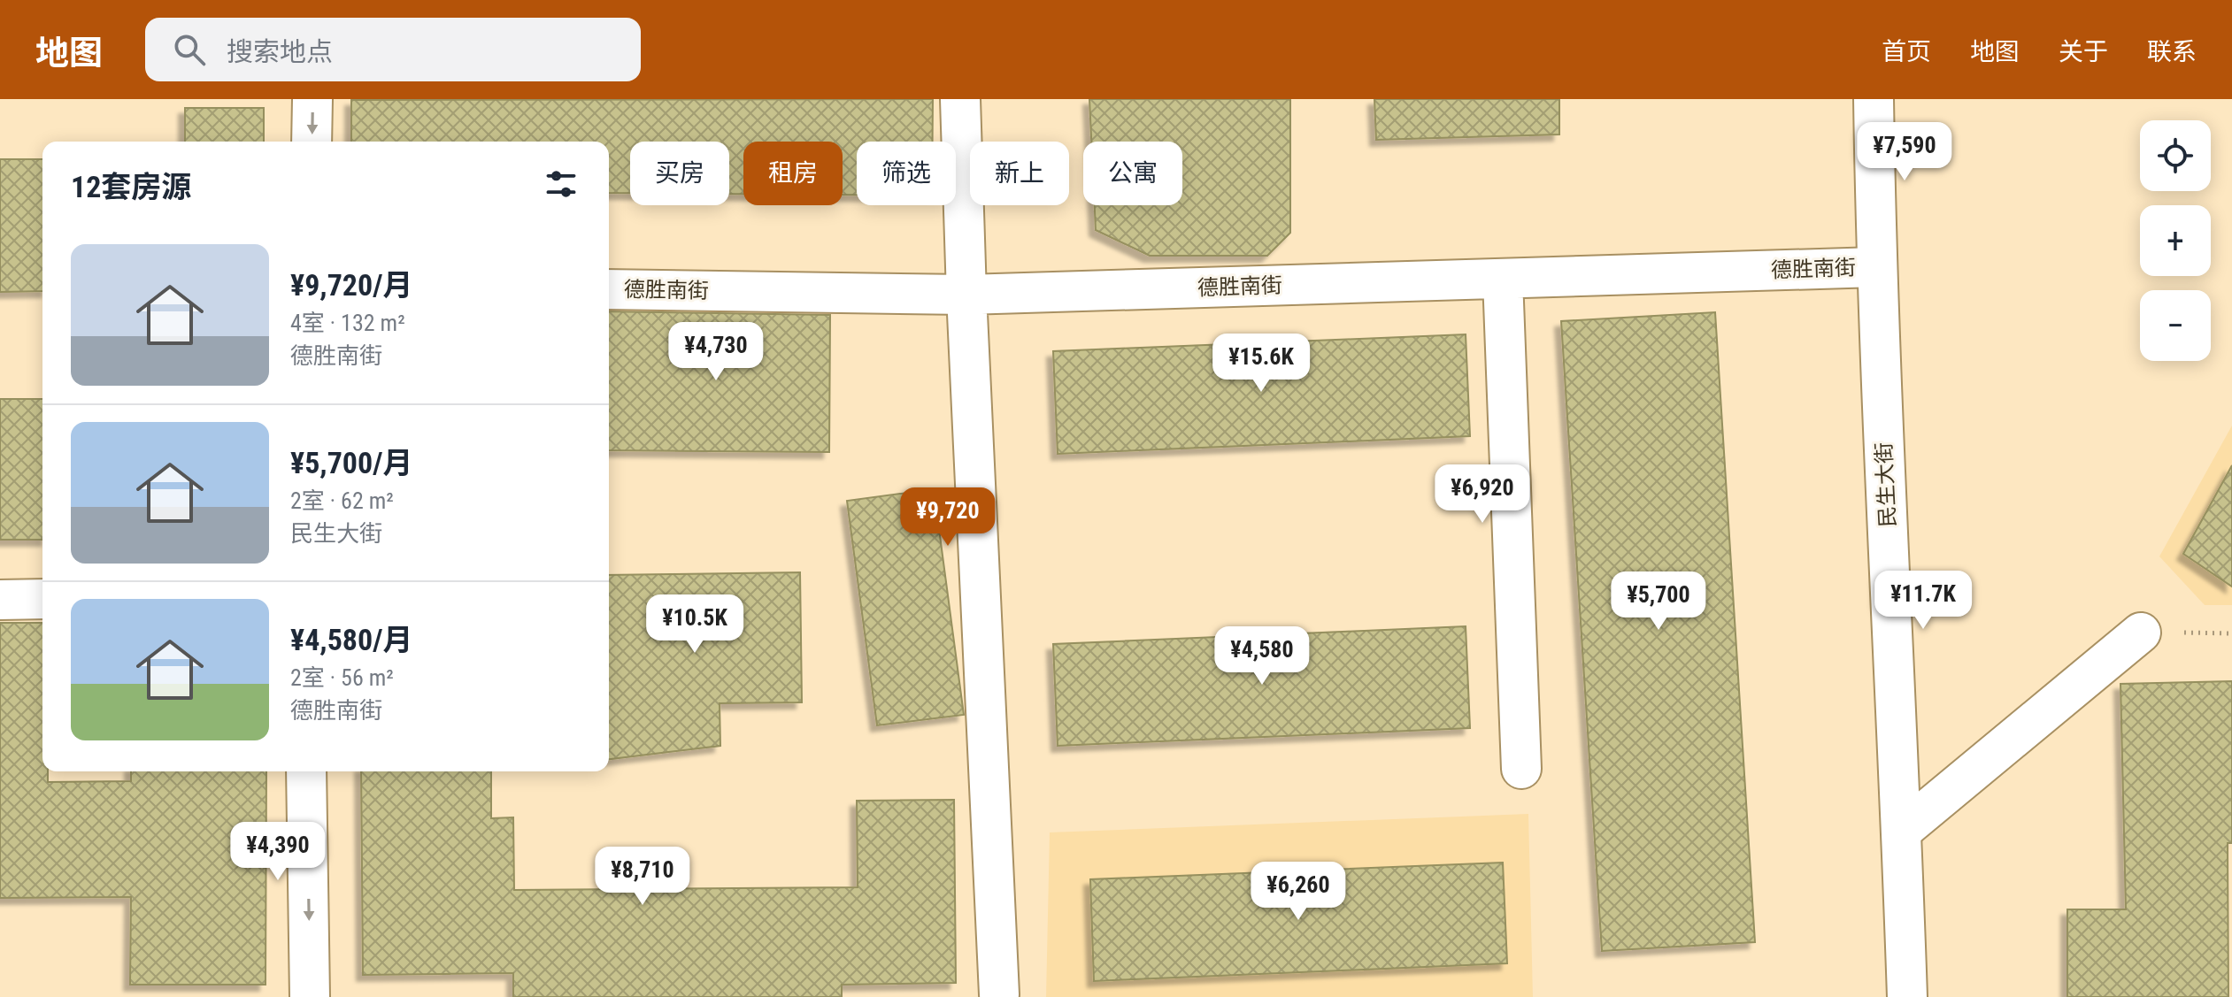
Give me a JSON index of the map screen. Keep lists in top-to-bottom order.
{
  "streets": {
    "street": ["德胜南街", "民生大街"]
  },
  "crossings": [
    ["德胜南街", "民生大街"]
  ],
  "page": {
    "header": "地图",
    "search": "搜索地点",
    "nav": [
      "首页",
      "地图",
      "关于",
      "联系"
    ],
    "map_buttons": ["+", "−"],
    "price": [
      "¥7,590",
      "¥4,730",
      "¥15.6K",
      "¥6,920",
      "¥9,720",
      "¥11.7K",
      "¥5,700",
      "¥10.5K",
      "¥4,580",
      "¥4,390",
      "¥8,710",
      "¥6,260"
    ],
    "chip": [
      "买房",
      "租房",
      "筛选",
      "新上",
      "公寓"
    ],
    "heading": "12套房源",
    "list": [
      {
        "name": "¥9,720/月",
        "note": "4室 · 132 m² · 德胜南街"
      },
      {
        "name": "¥5,700/月",
        "note": "2室 · 62 m² · 民生大街"
      },
      {
        "name": "¥4,580/月",
        "note": "2室 · 56 m² · 德胜南街"
      }
    ]
  }
}
